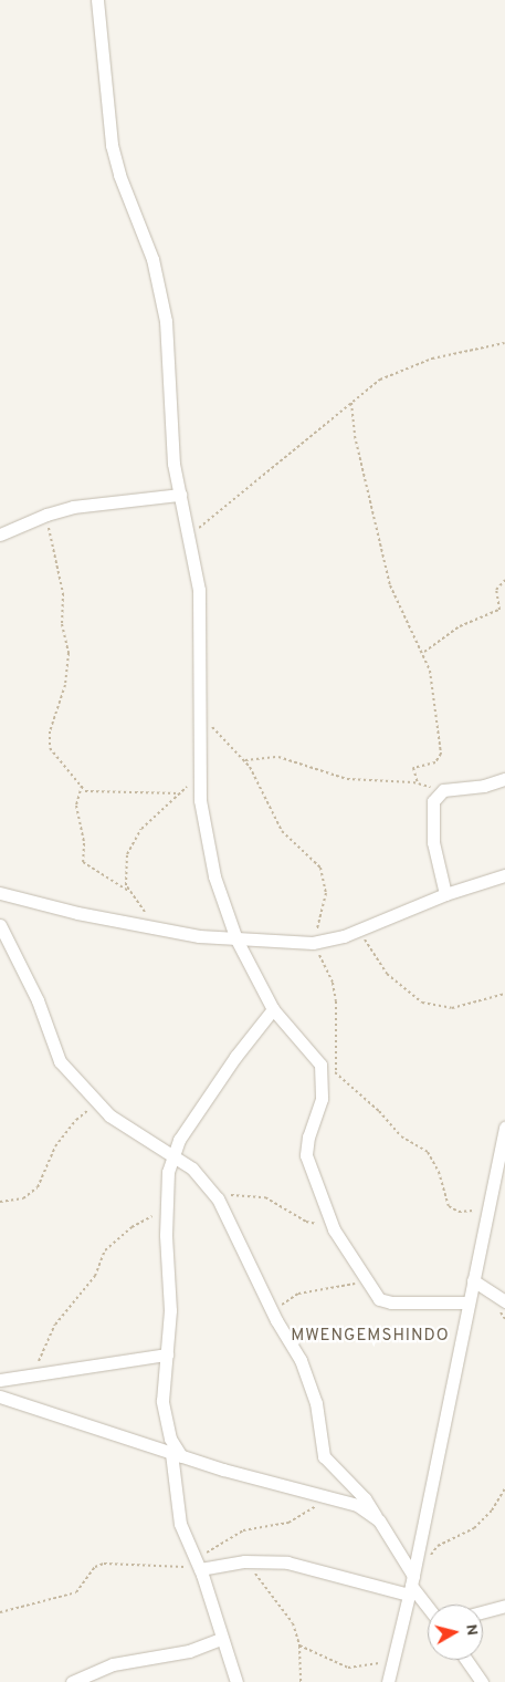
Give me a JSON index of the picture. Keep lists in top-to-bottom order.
{
  "districts": ["MWENGEMSHINDO"],
  "north": "right"
}
